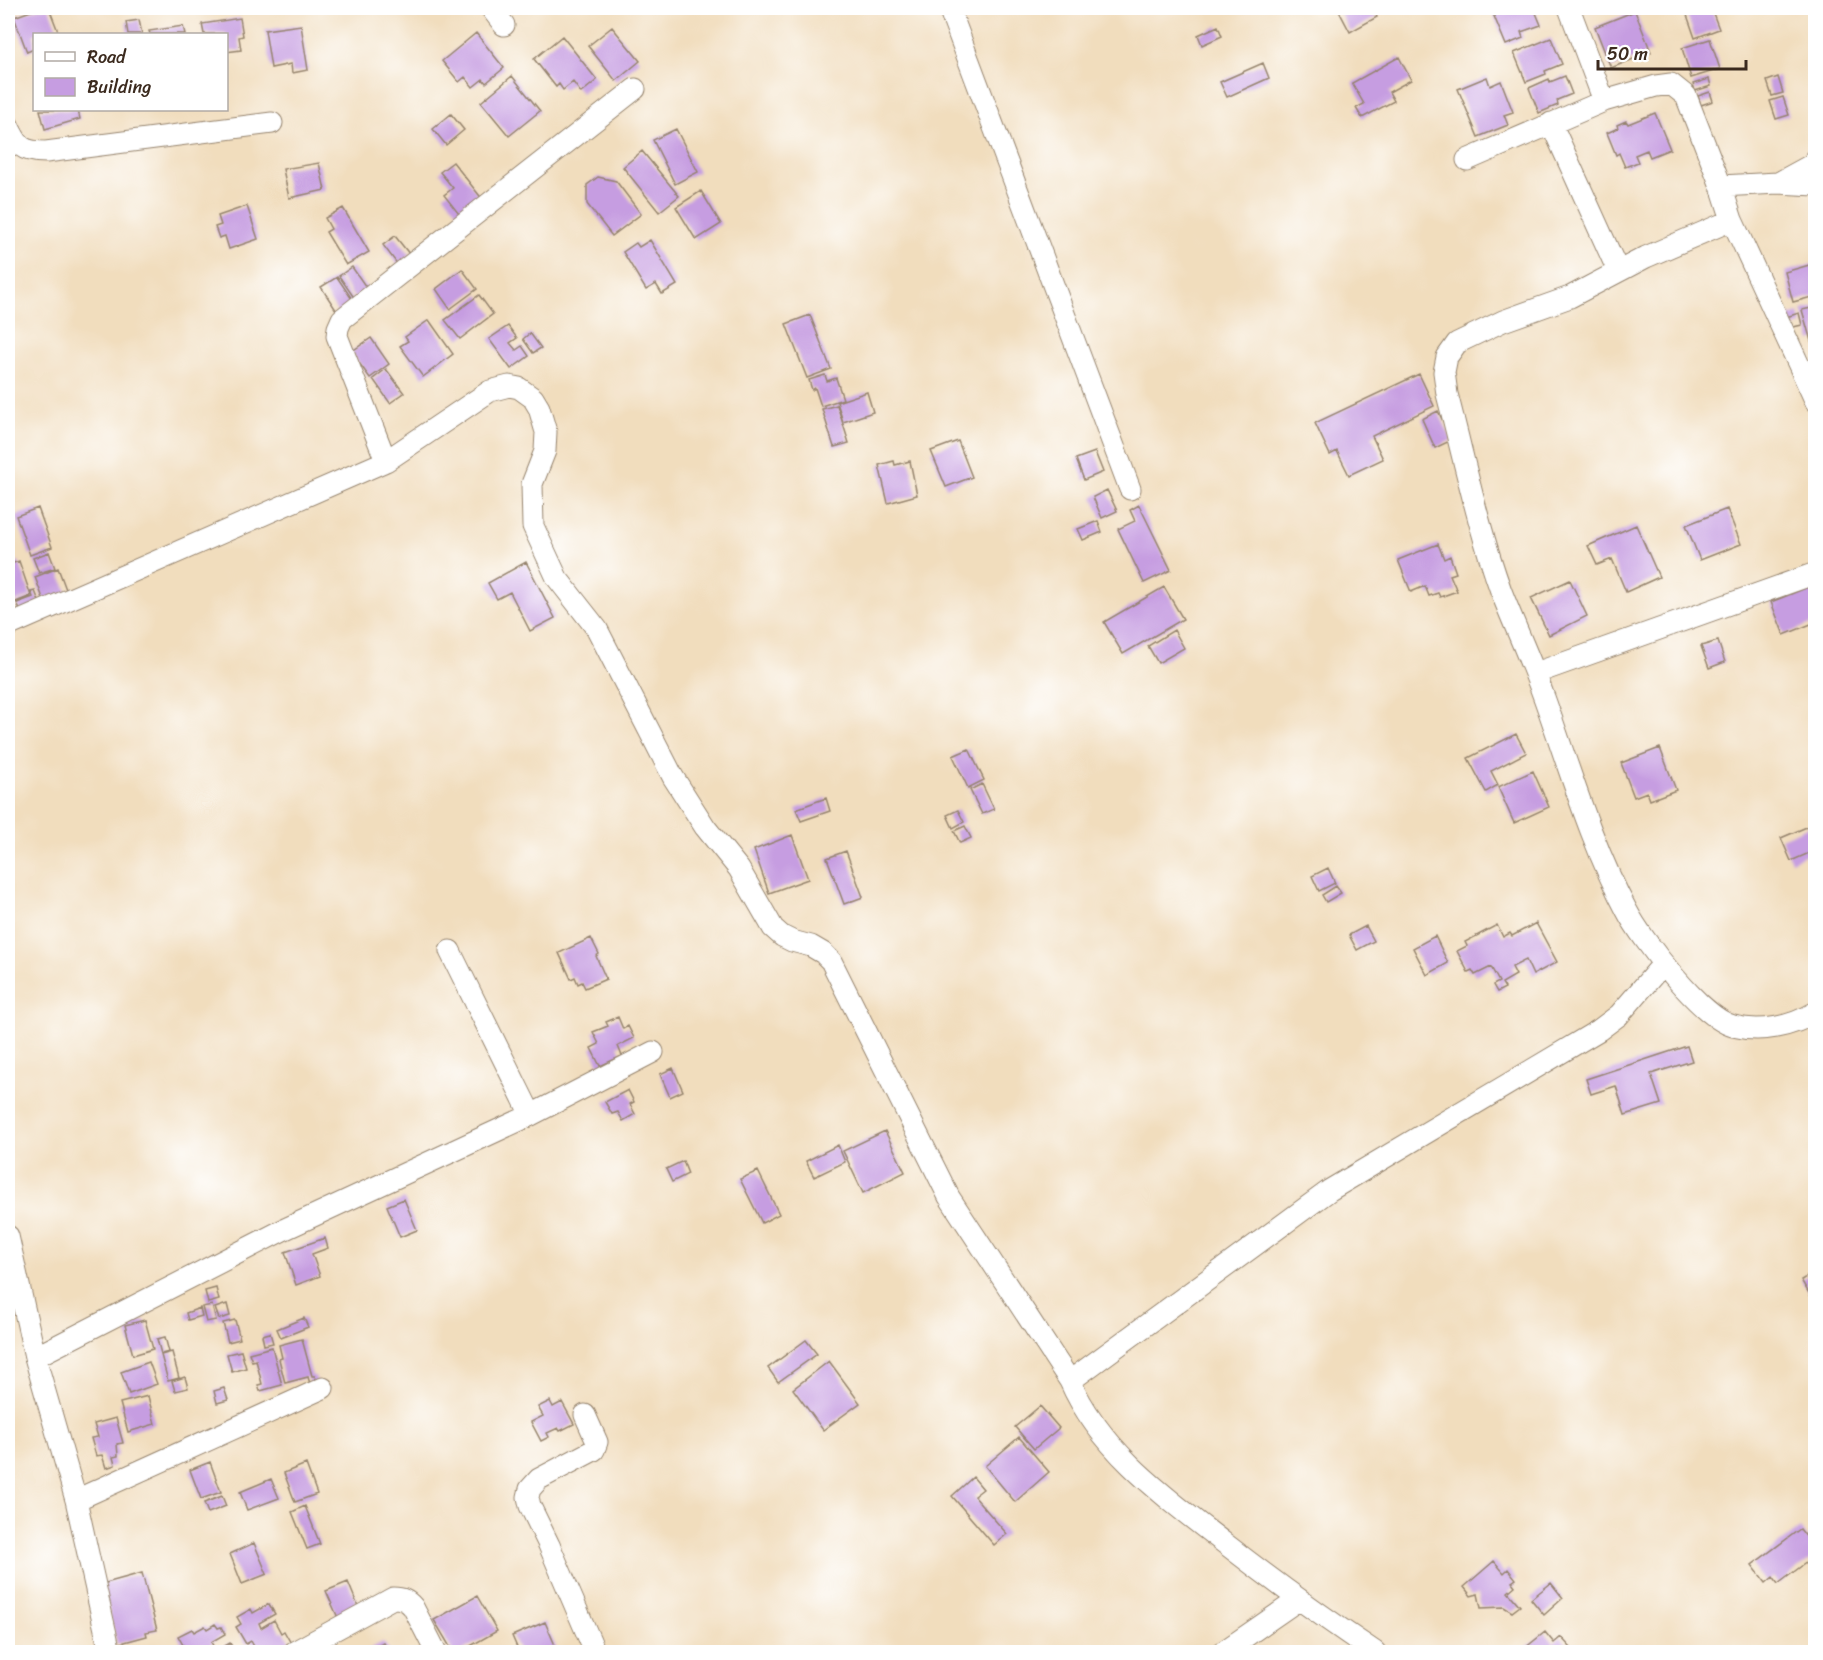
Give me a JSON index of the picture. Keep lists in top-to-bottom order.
{
  "legend": ["Road", "Building"],
  "scale_bar": "50 m"
}
